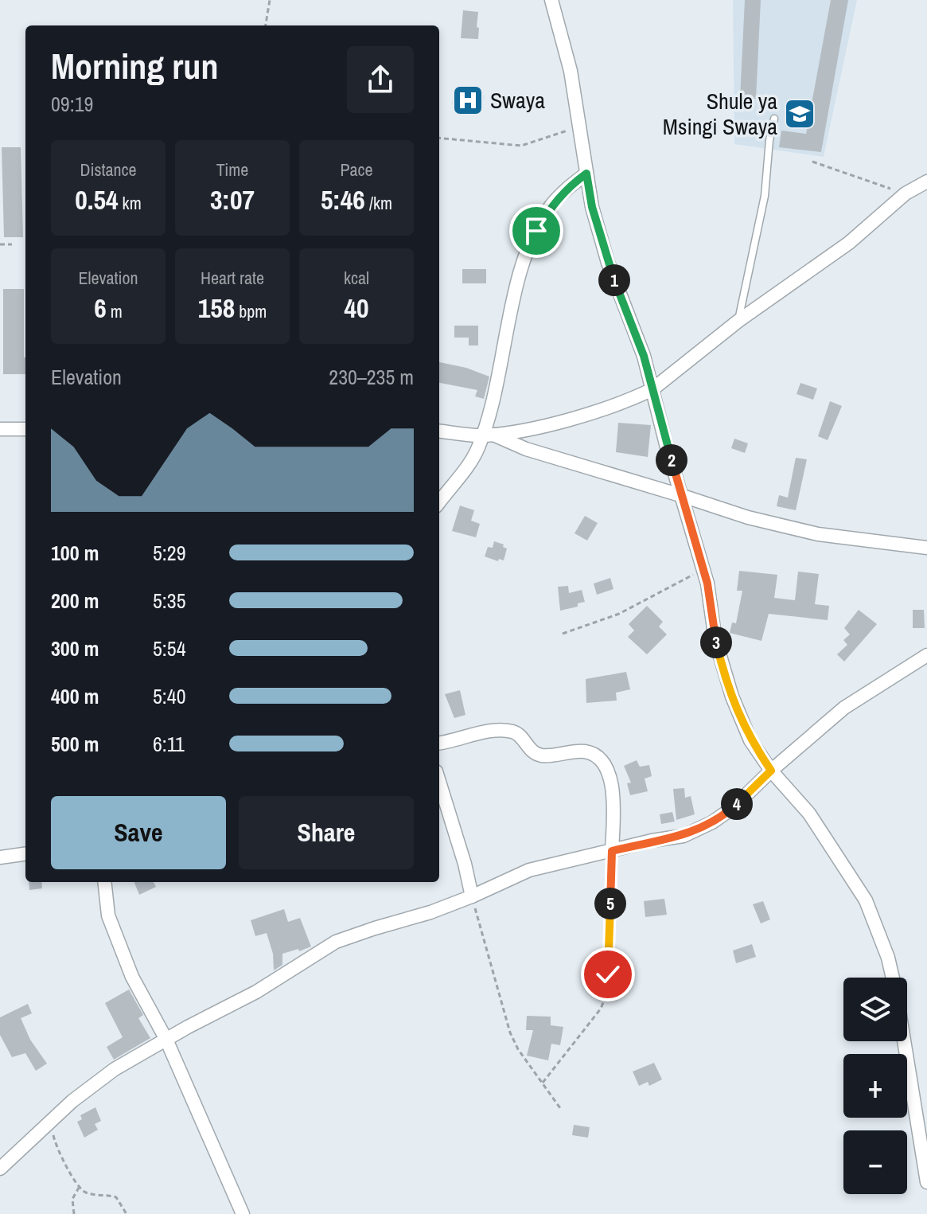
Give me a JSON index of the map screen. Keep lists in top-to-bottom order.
{
  "places": {
    "hospital": ["Swaya"],
    "school or university": ["Shule ya Msingi Swaya"]
  },
  "page": {
    "heading": ["Morning run", "09:19"],
    "stats": [
      ["Distance", "0.54 km"],
      ["Time", "3:07"],
      ["Pace", "5:46 /km"],
      ["Elevation", "6 m"],
      ["Heart rate", "158 bpm"],
      ["kcal", "40"]
    ],
    "pins": [
      "1",
      "2",
      "3",
      "4",
      "5"
    ],
    "chart": ["Elevation", "230–235 m"],
    "list": [
      {
        "name": "100 m",
        "note": "5:29"
      },
      {
        "name": "200 m",
        "note": "5:35"
      },
      {
        "name": "300 m",
        "note": "5:54"
      },
      {
        "name": "400 m",
        "note": "5:40"
      },
      {
        "name": "500 m",
        "note": "6:11"
      }
    ],
    "buttons": ["Save", "Share"],
    "map_buttons": ["+", "−"]
  }
}
